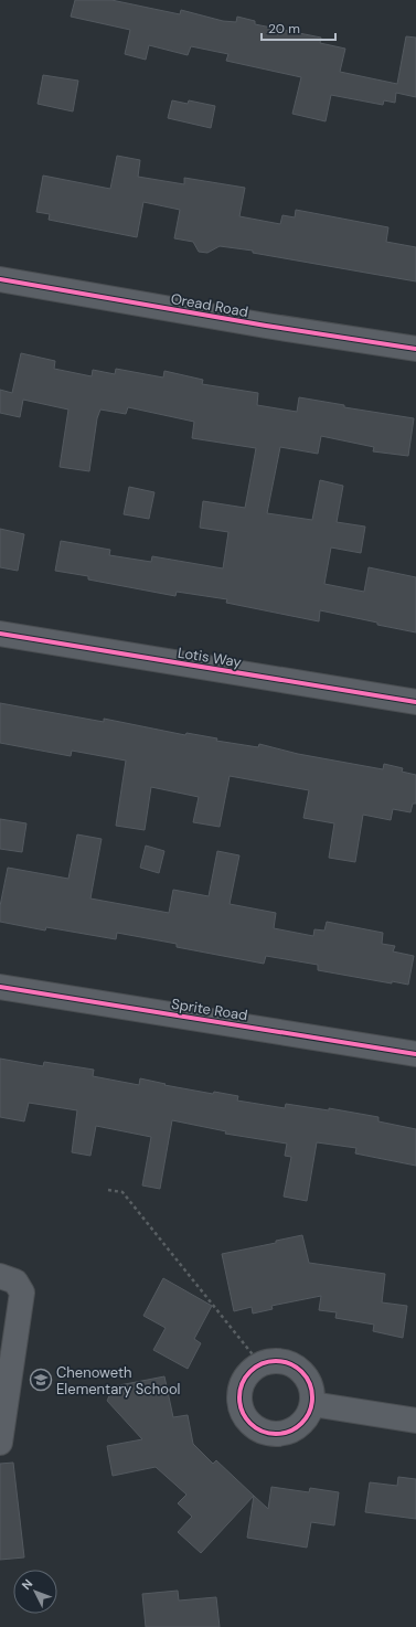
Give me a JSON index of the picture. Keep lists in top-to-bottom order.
{
  "streets": {
    "street": ["Oread Road", "Lotis Way", "Sprite Road"]
  },
  "places": {
    "school or university": ["Chenoweth Elementary School"]
  },
  "scale_bar": "20 m",
  "north": "top left"
}
